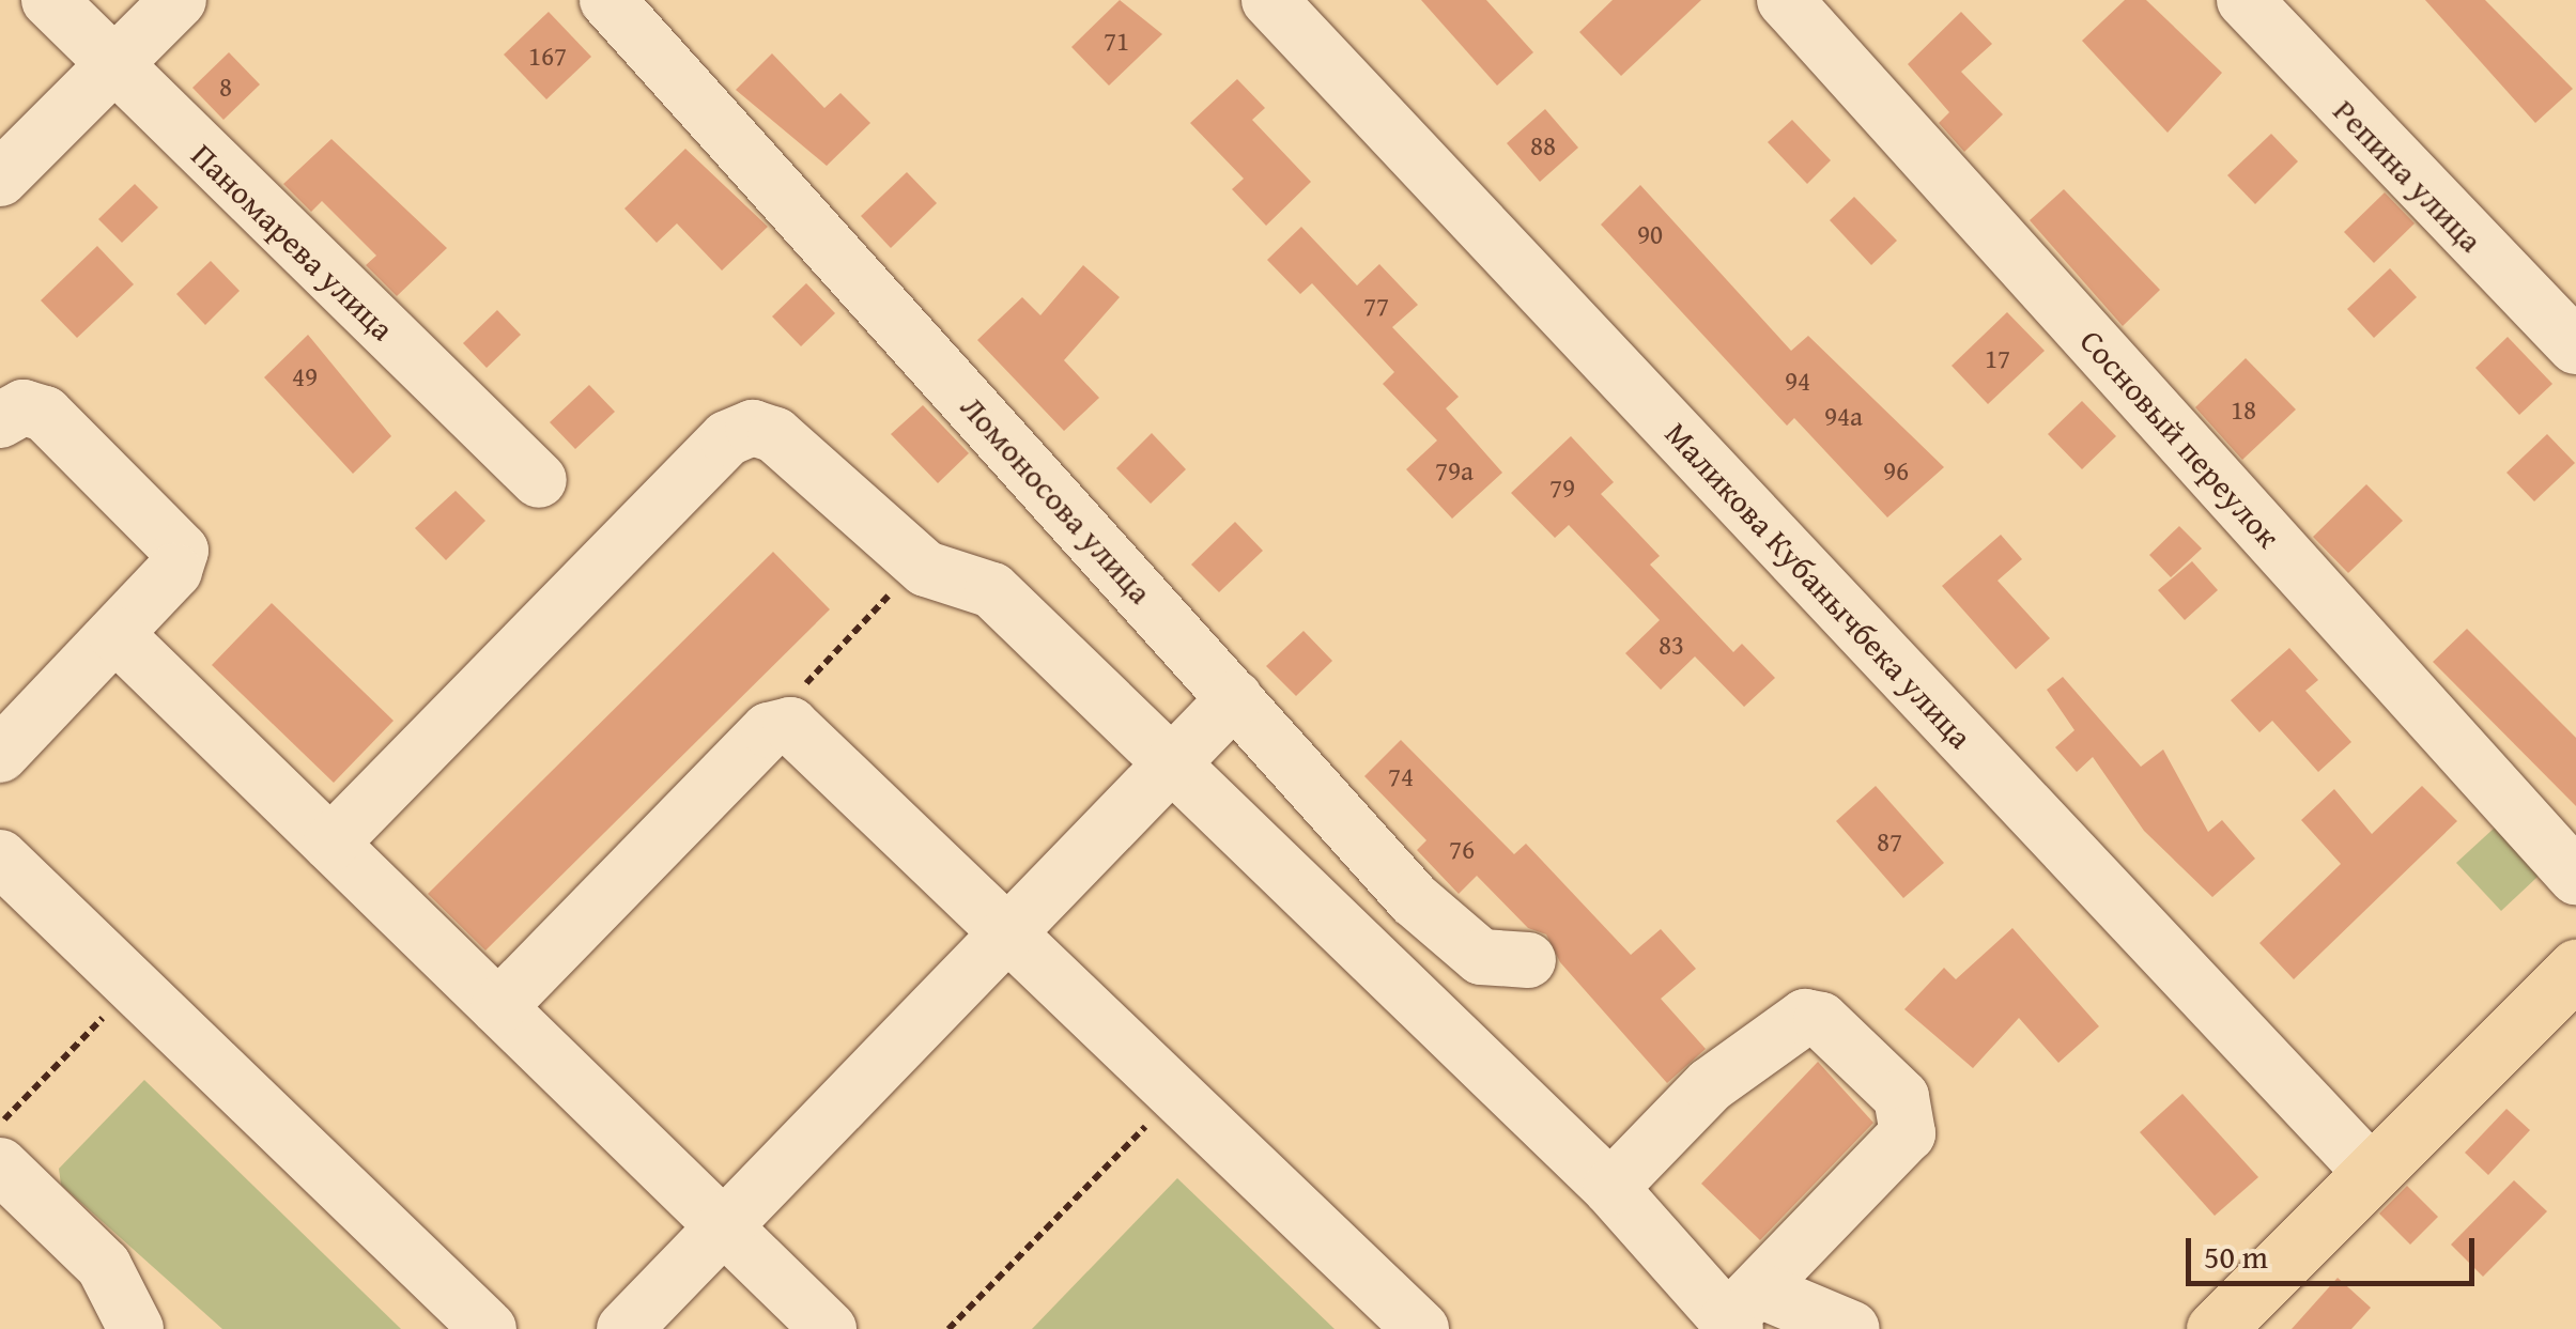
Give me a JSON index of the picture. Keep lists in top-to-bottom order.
{
  "streets": {
    "street": [
      "Репина улица",
      "Паномарева улица",
      "Сосновый переулок",
      "Ломоносова улица",
      "Маликова Кубанычбека улица"
    ]
  },
  "house_numbers": [
    "71",
    "167",
    "8",
    "88",
    "90",
    "77",
    "17",
    "49",
    "94",
    "18",
    "94а",
    "79а",
    "96",
    "79",
    "83",
    "74",
    "87",
    "76"
  ],
  "scale_bar": "50 m"
}
